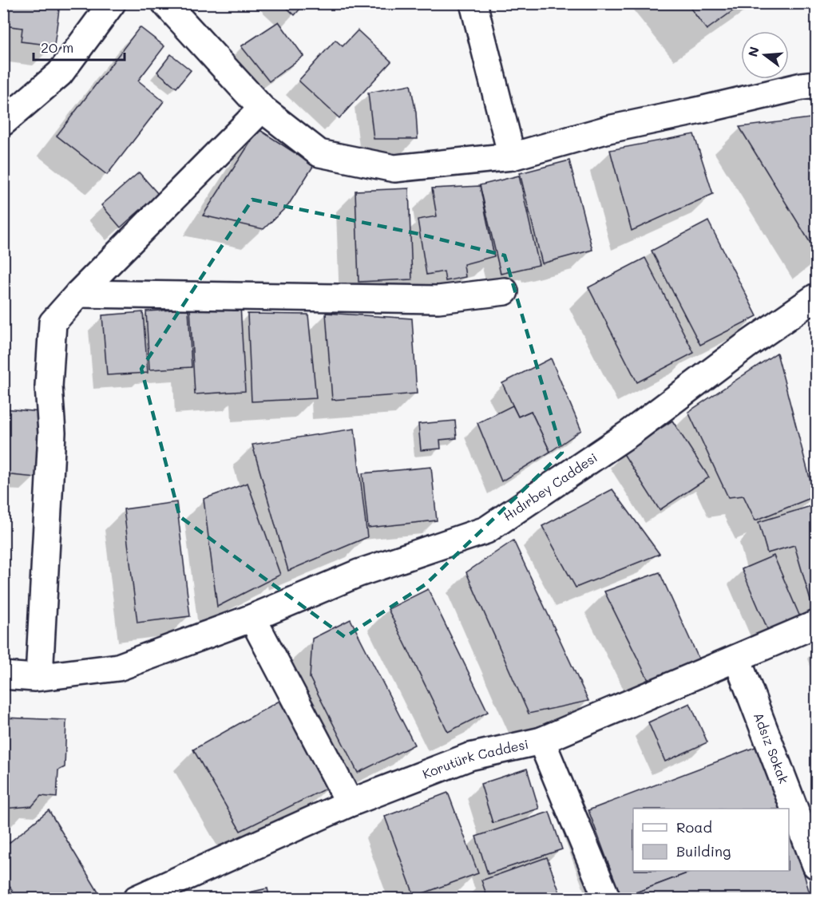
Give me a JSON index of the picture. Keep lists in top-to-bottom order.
{
  "streets": {
    "street": ["Hıdırbey Caddesi", "Adsız Sokak", "Korutürk Caddesi"]
  },
  "crossings": [
    ["Adsız Sokak", "Korutürk Caddesi"]
  ],
  "legend": ["Road", "Building"],
  "scale_bar": "20 m",
  "north": "left"
}
